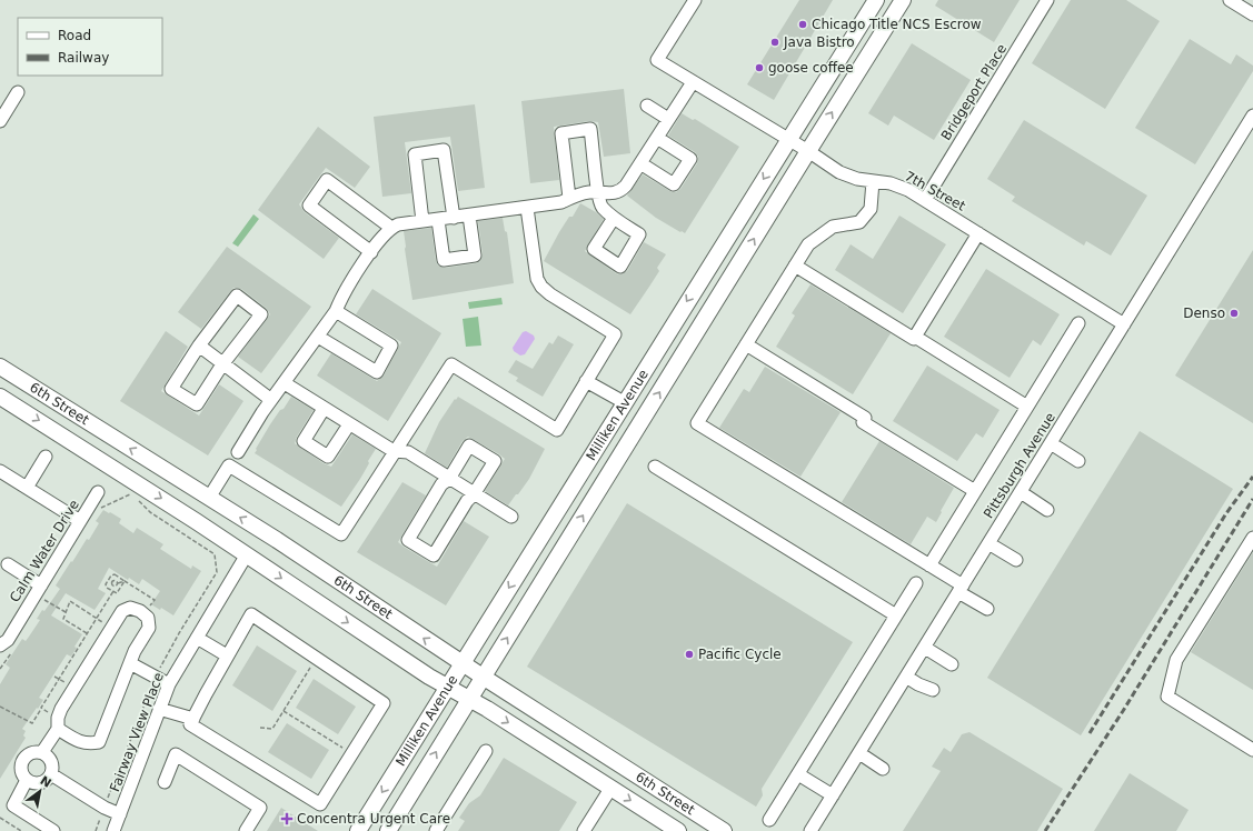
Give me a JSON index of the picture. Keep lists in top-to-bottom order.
{
  "streets": {
    "main road": ["6th Street", "Milliken Avenue"],
    "street": [
      "Bridgeport Place",
      "7th Street",
      "Pittsburgh Avenue",
      "Calm Water Drive",
      "Fairway View Place"
    ]
  },
  "crossings": [
    ["Bridgeport Place", "7th Street"],
    ["7th Street", "Milliken Avenue"],
    ["7th Street", "Pittsburgh Avenue"],
    ["6th Street", "Milliken Avenue"],
    ["6th Street", "Fairway View Place"]
  ],
  "places": {
    "other": [
      "Chicago Title NCS Escrow",
      "Java Bistro",
      "goose coffee",
      "Denso",
      "Pacific Cycle"
    ],
    "health": ["Concentra Urgent Care"]
  },
  "legend": ["Road", "Railway"],
  "north": "top right"
}
